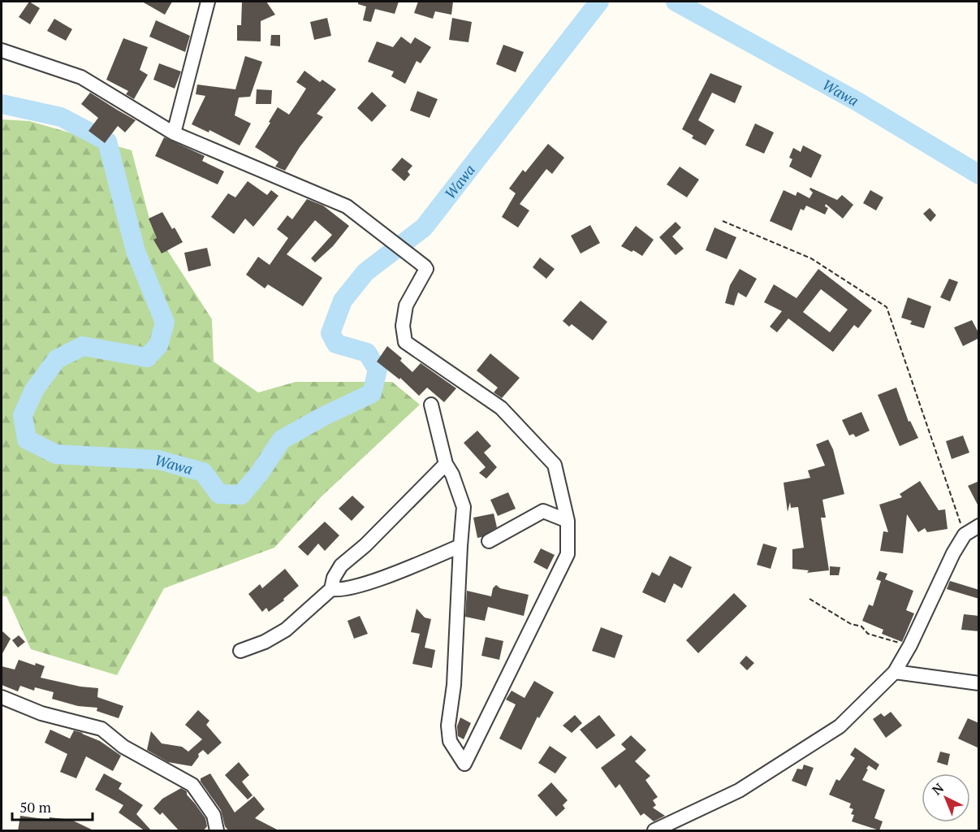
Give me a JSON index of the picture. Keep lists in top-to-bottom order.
{
  "water": ["Wawa"],
  "scale_bar": "50 m",
  "north": "top left"
}
